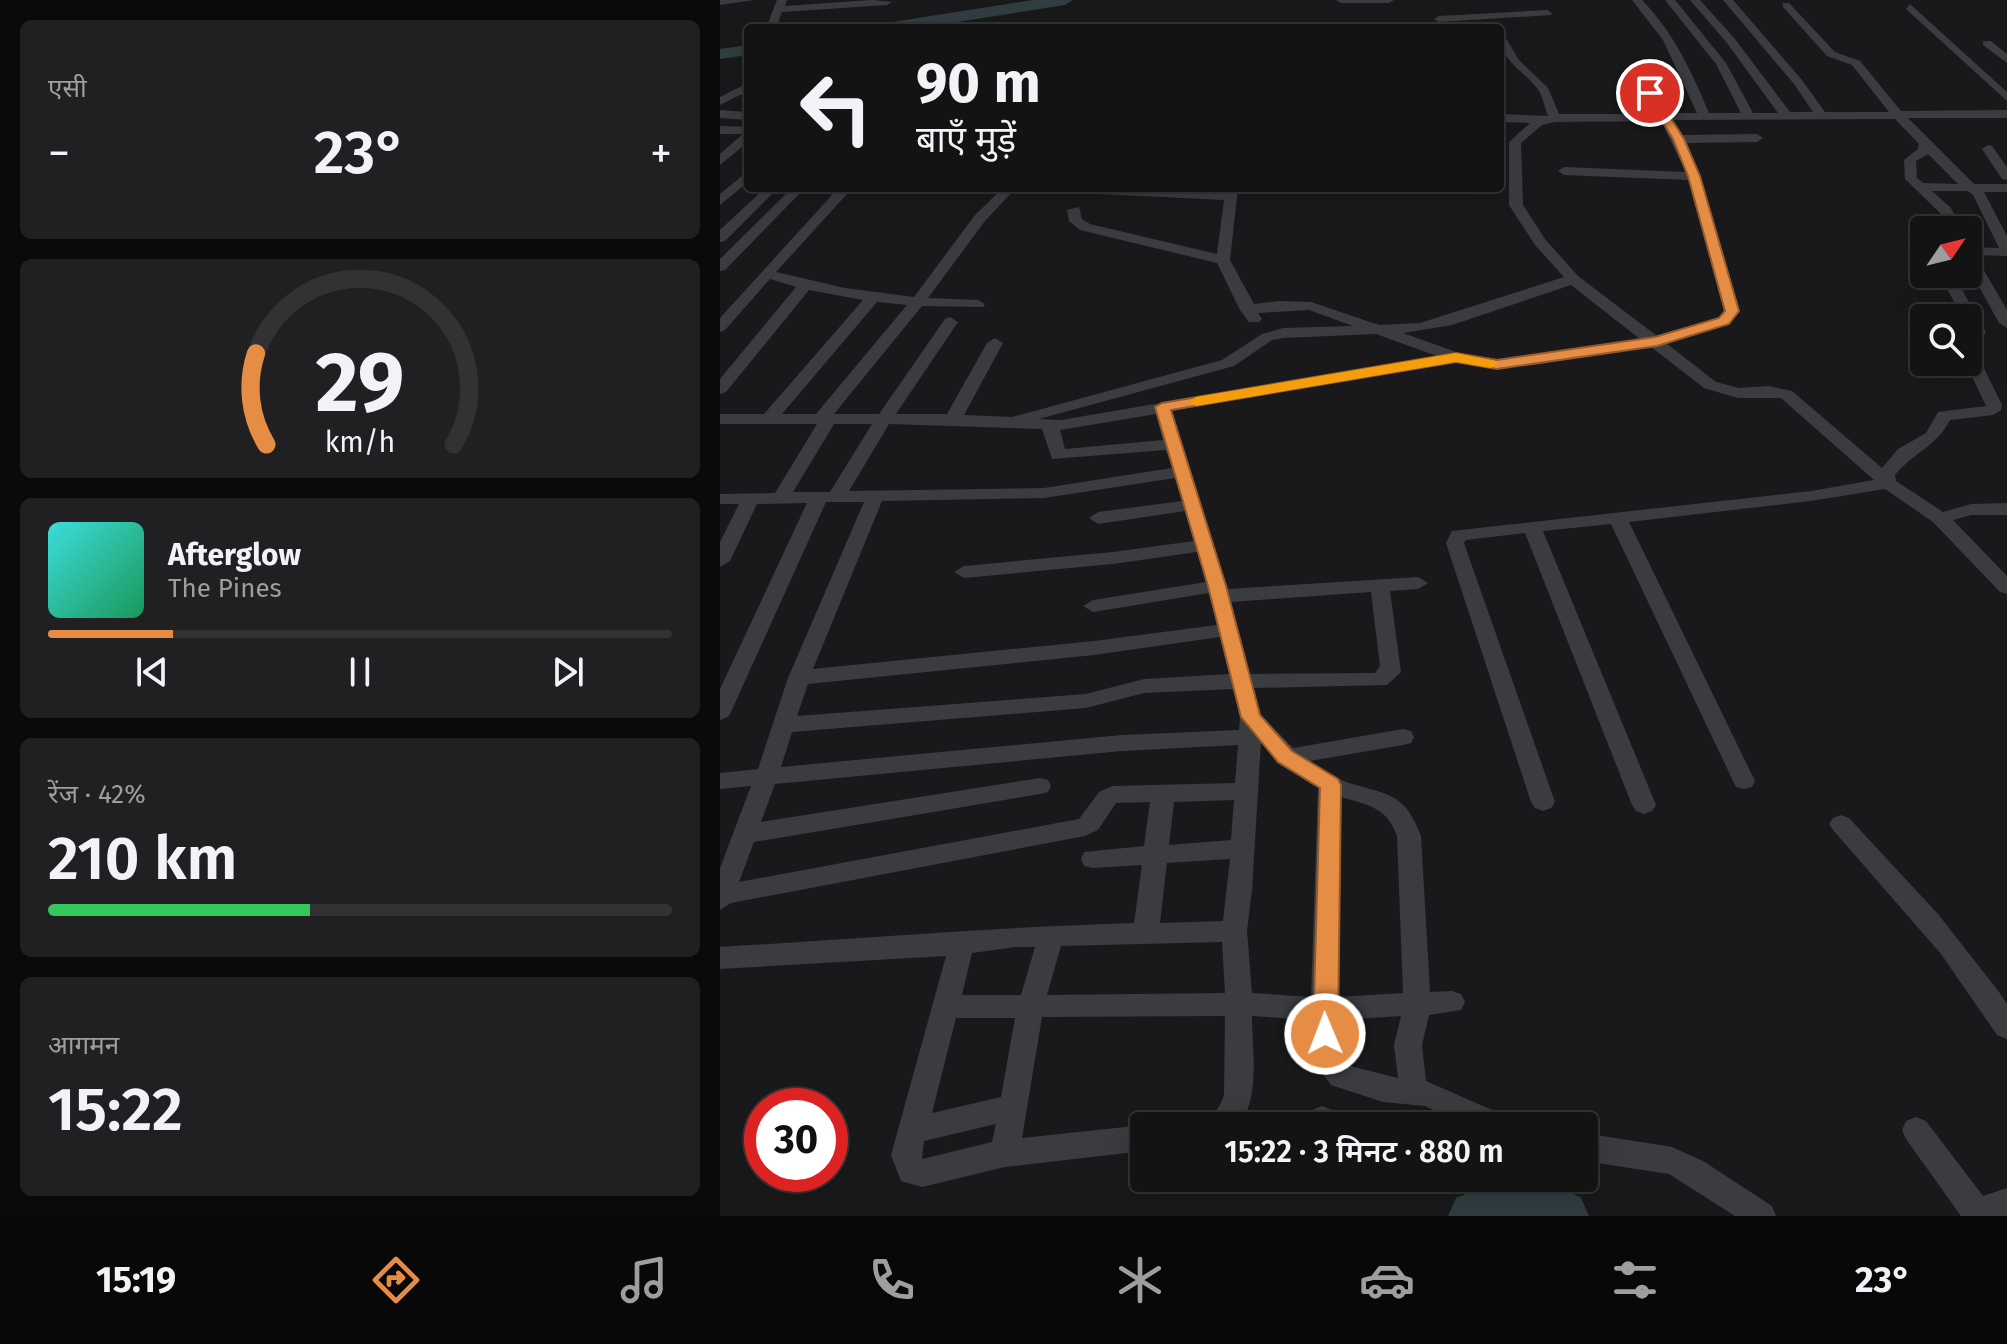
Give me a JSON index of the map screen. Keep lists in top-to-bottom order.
{
  "north": "top right",
  "page": {
    "tile": [
      "एसी",
      ["रेंज · 42%", "210 km"],
      ["आगमन", "15:22"]
    ],
    "turn": ["90 m", "बाएँ मुड़ें"],
    "heat": ["−", "23°", "+"],
    "song": ["Afterglow", "The Pines"],
    "limit": "30",
    "trip": "15:22 · 3 मिनट · 880 m",
    "tabs": ["15:19", "23°"],
    "gauge": ["29", "km/h"]
  }
}
